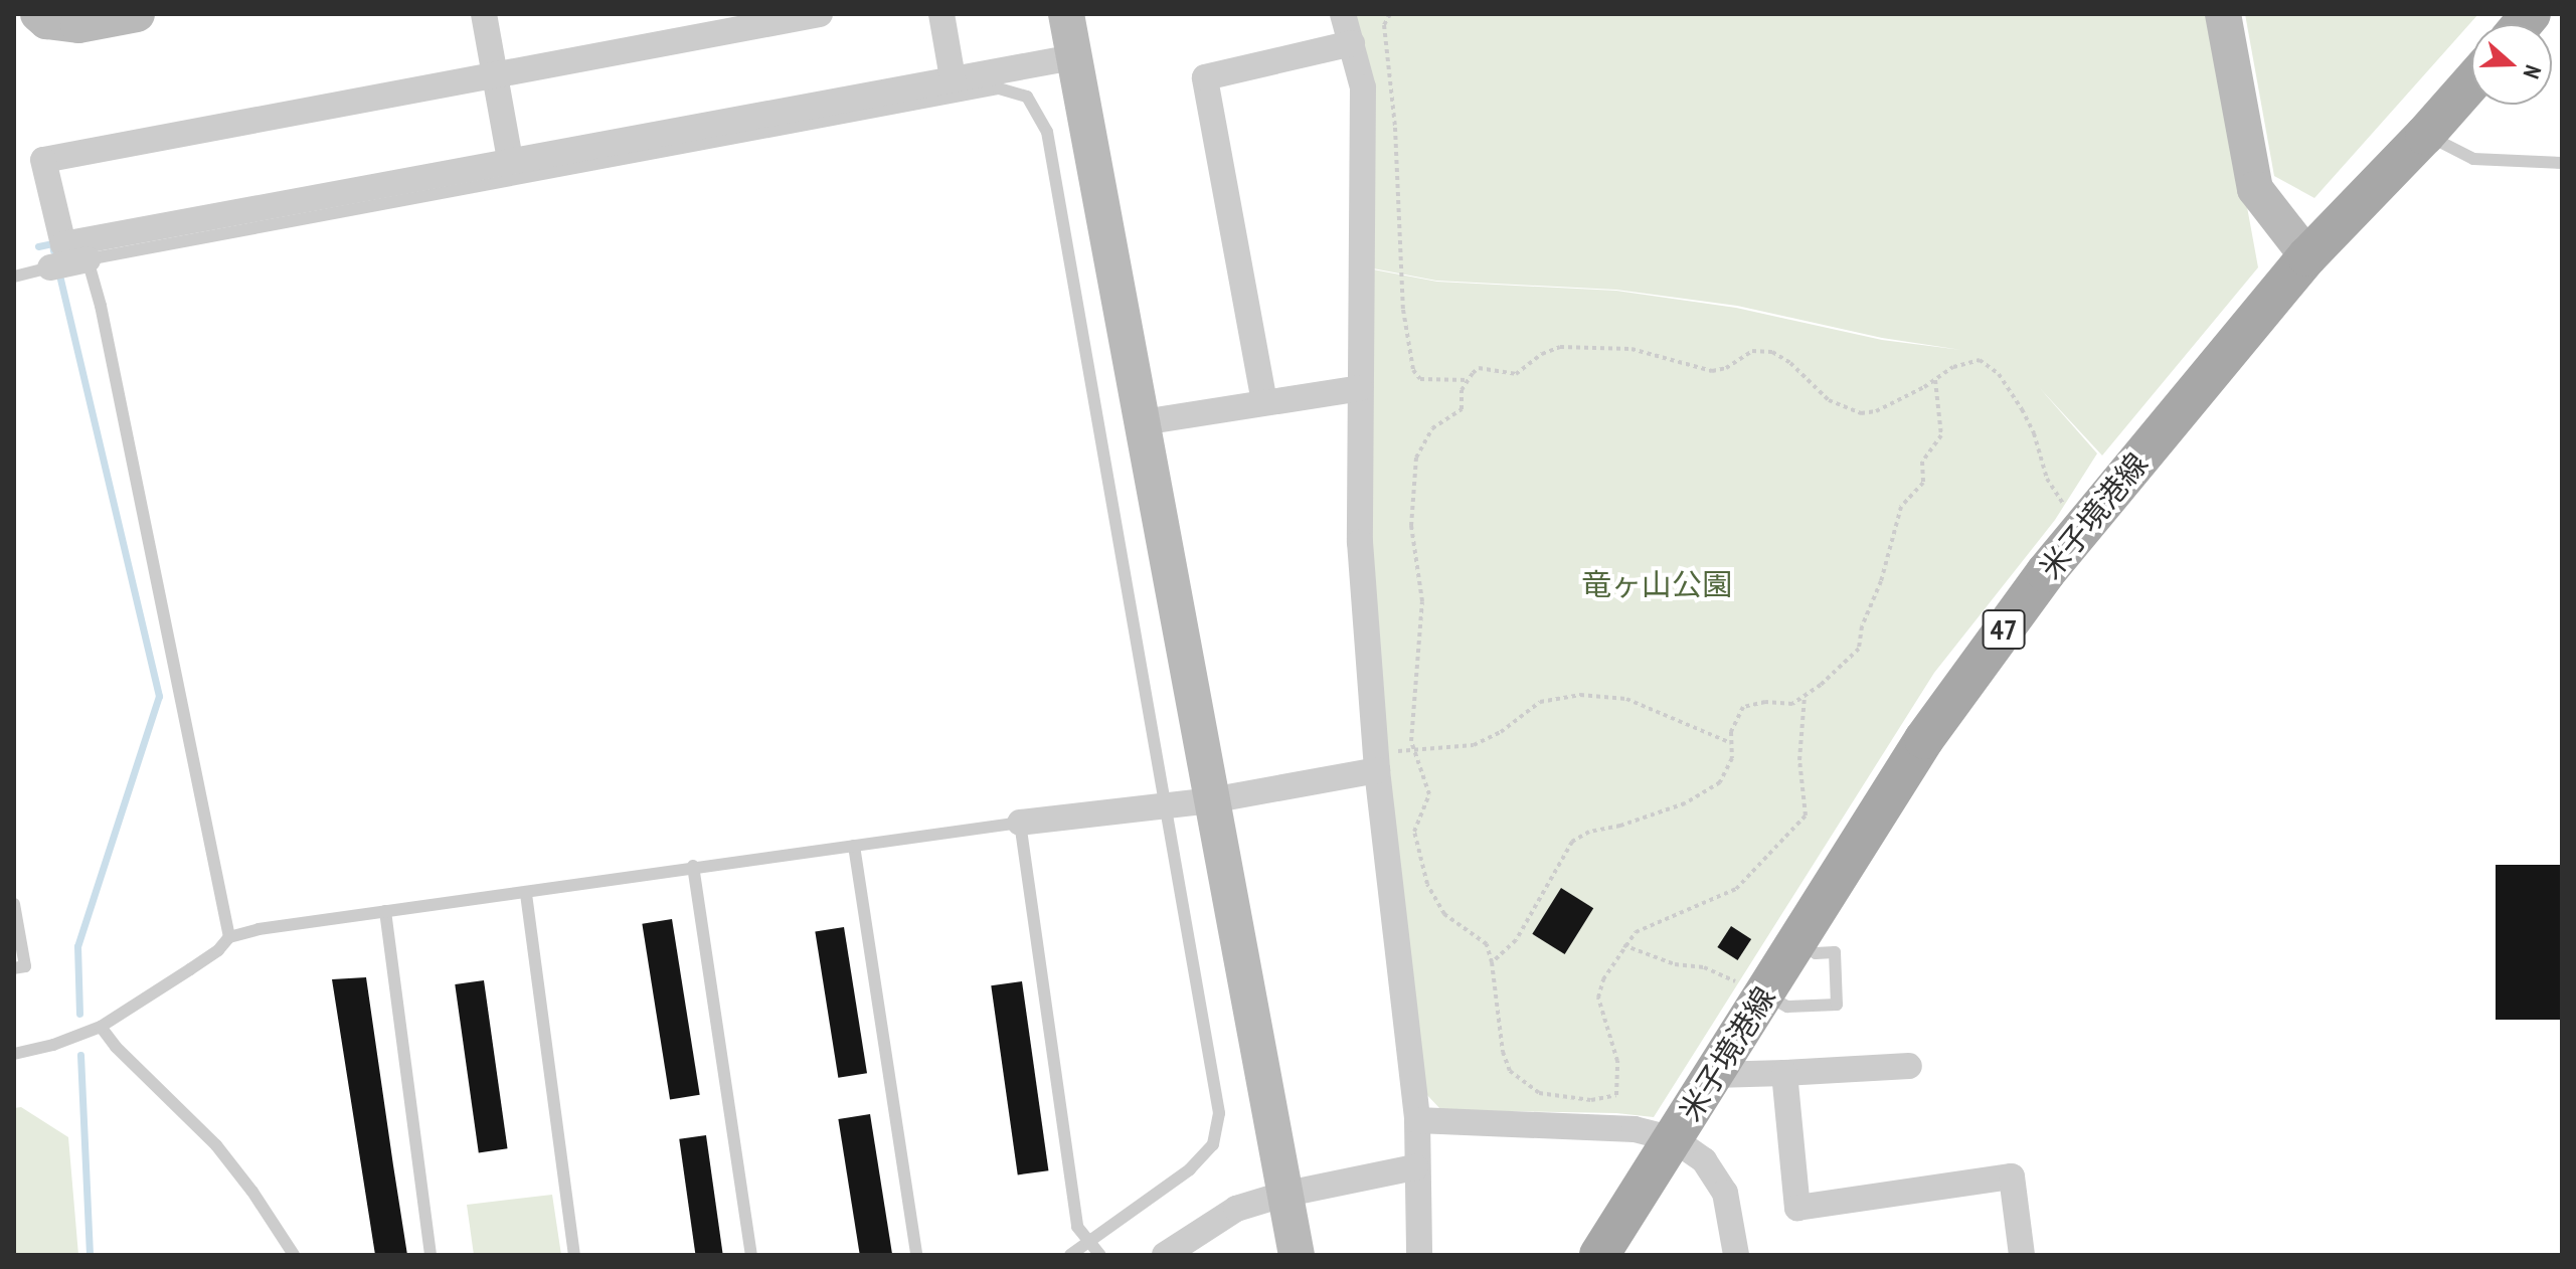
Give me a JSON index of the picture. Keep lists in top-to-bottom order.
{
  "streets": {
    "main road": ["米子境港線", "47"]
  },
  "parks": ["竜ヶ山公園"],
  "north": "right"
}
